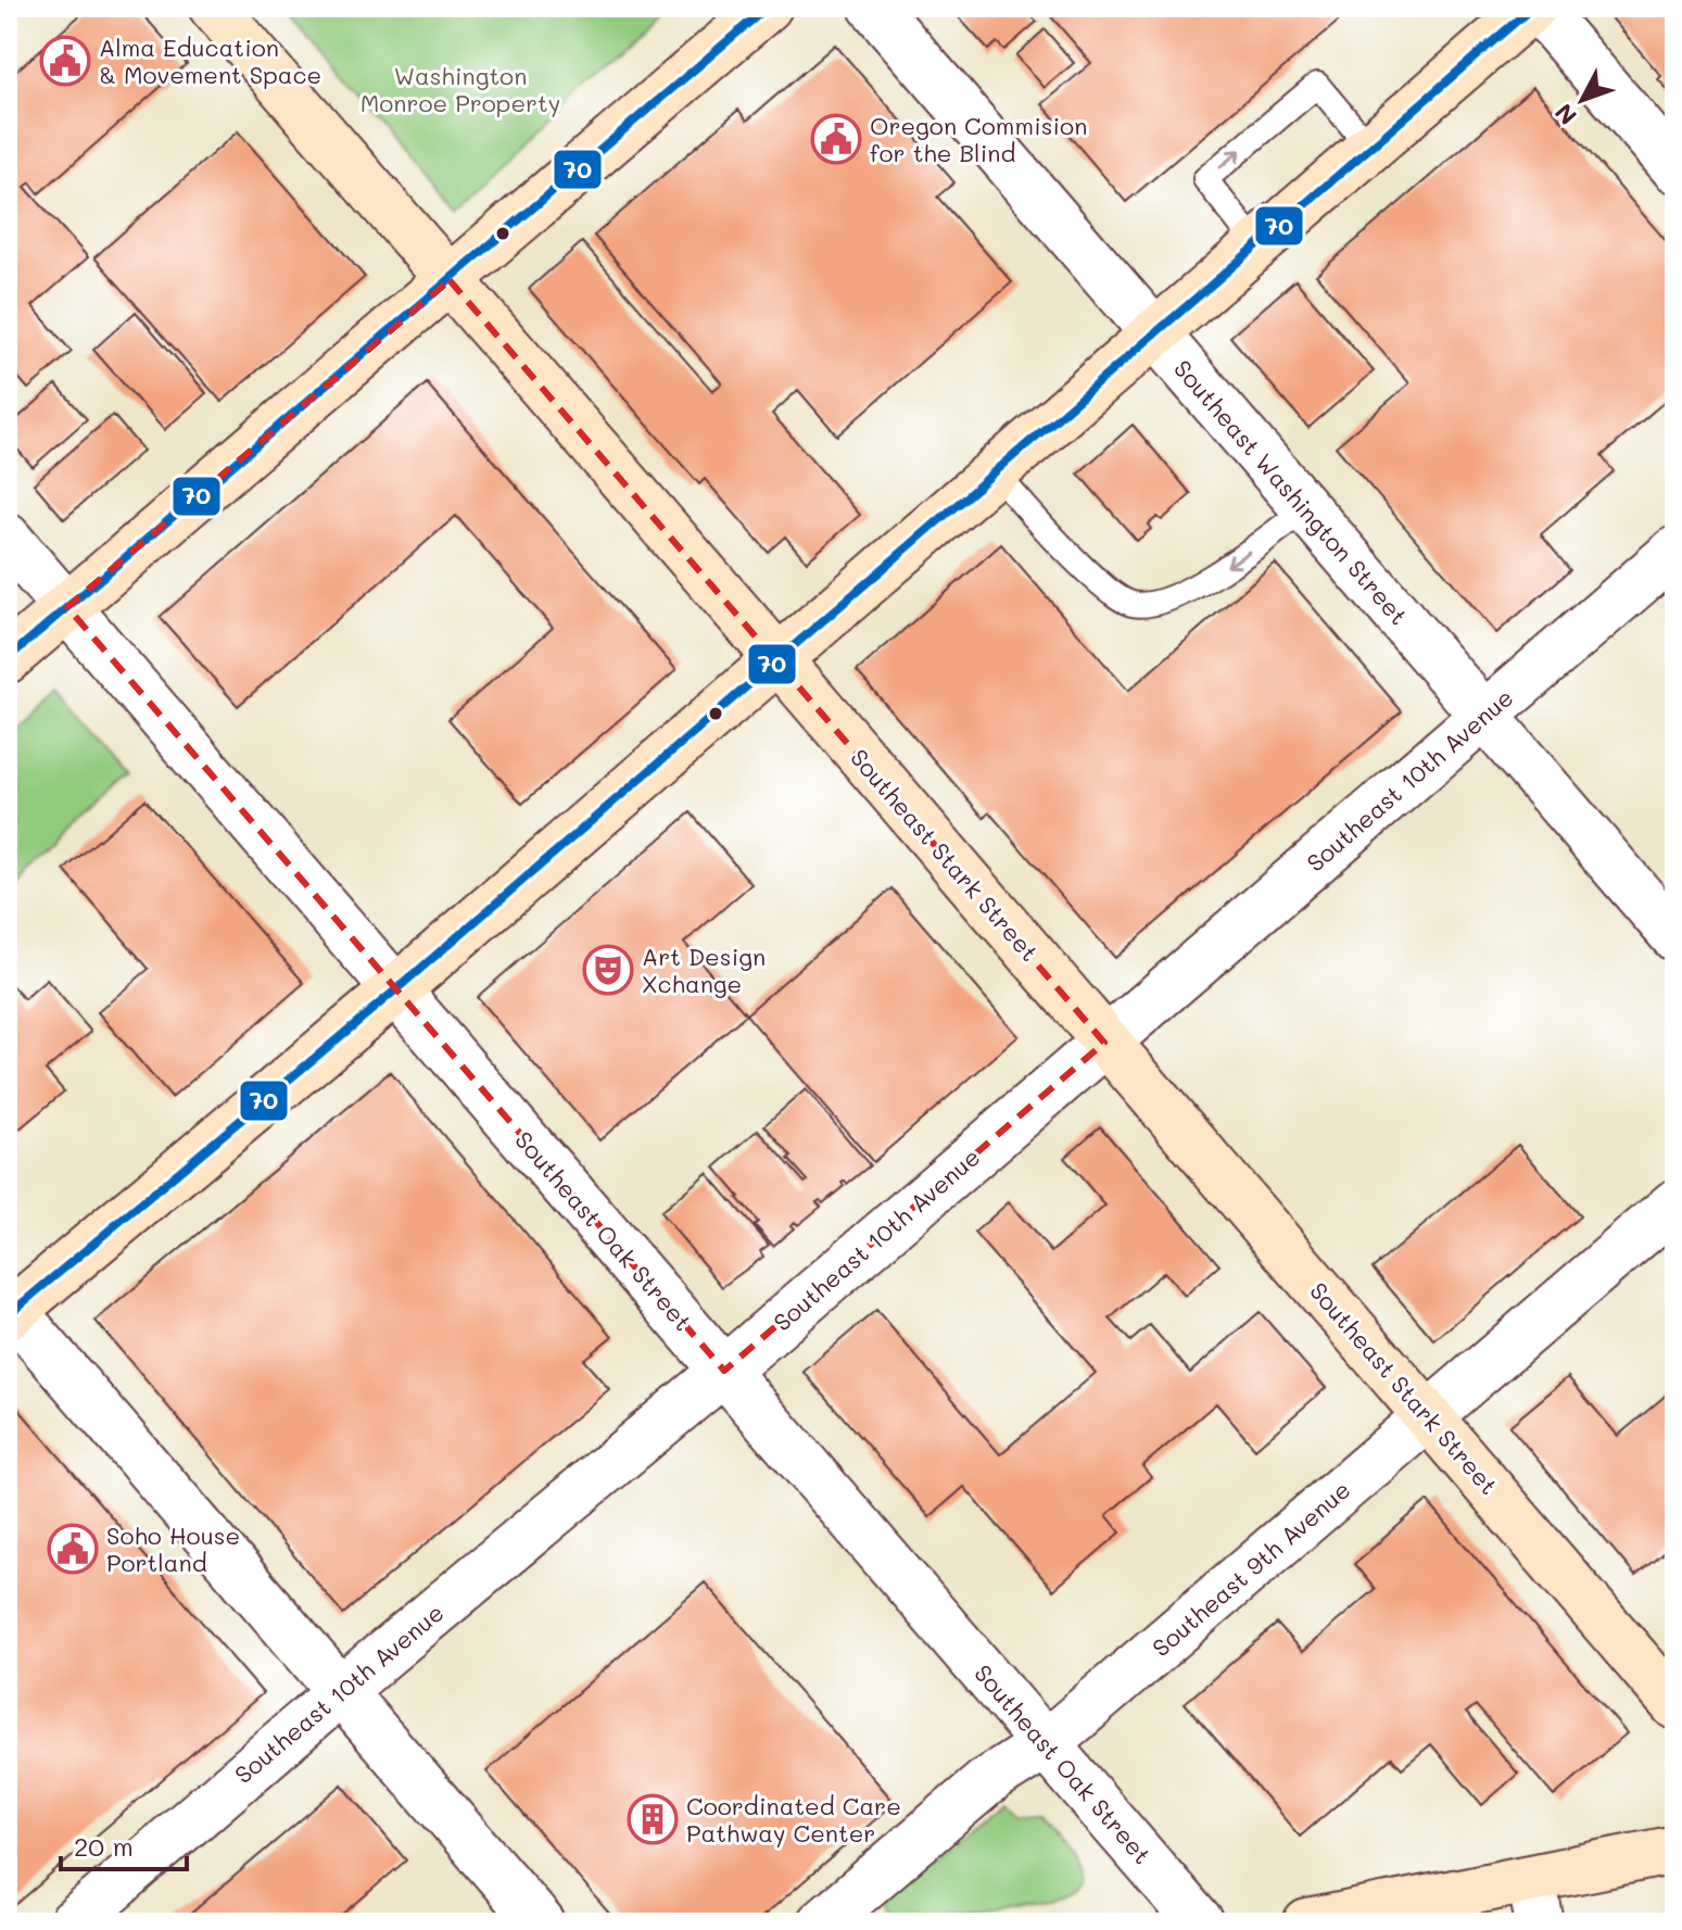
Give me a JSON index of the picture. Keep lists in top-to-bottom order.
{
  "streets": {
    "main road": ["Southeast Stark Street"],
    "street": [
      "Southeast Washington Street",
      "Southeast 10th Avenue",
      "Southeast Oak Street",
      "Southeast 9th Avenue"
    ]
  },
  "crossings": [
    ["Southeast Washington Street", "Southeast 10th Avenue"],
    ["Southeast 10th Avenue", "Southeast Stark Street"],
    ["Southeast 10th Avenue", "Southeast Oak Street"],
    ["Southeast Stark Street", "Southeast 9th Avenue"],
    ["Southeast Oak Street", "Southeast 9th Avenue"]
  ],
  "parks": ["Washington Monroe Property"],
  "places": {
    "public building": ["Alma Education & Movement Space", "Oregon Commision for the Blind", "Soho House Portland"],
    "theatre": ["Art Design Xchange"],
    "building": ["Coordinated Care Pathway Center"]
  },
  "lines": ["transit line 70"],
  "scale_bar": "20 m",
  "north": "bottom left"
}
